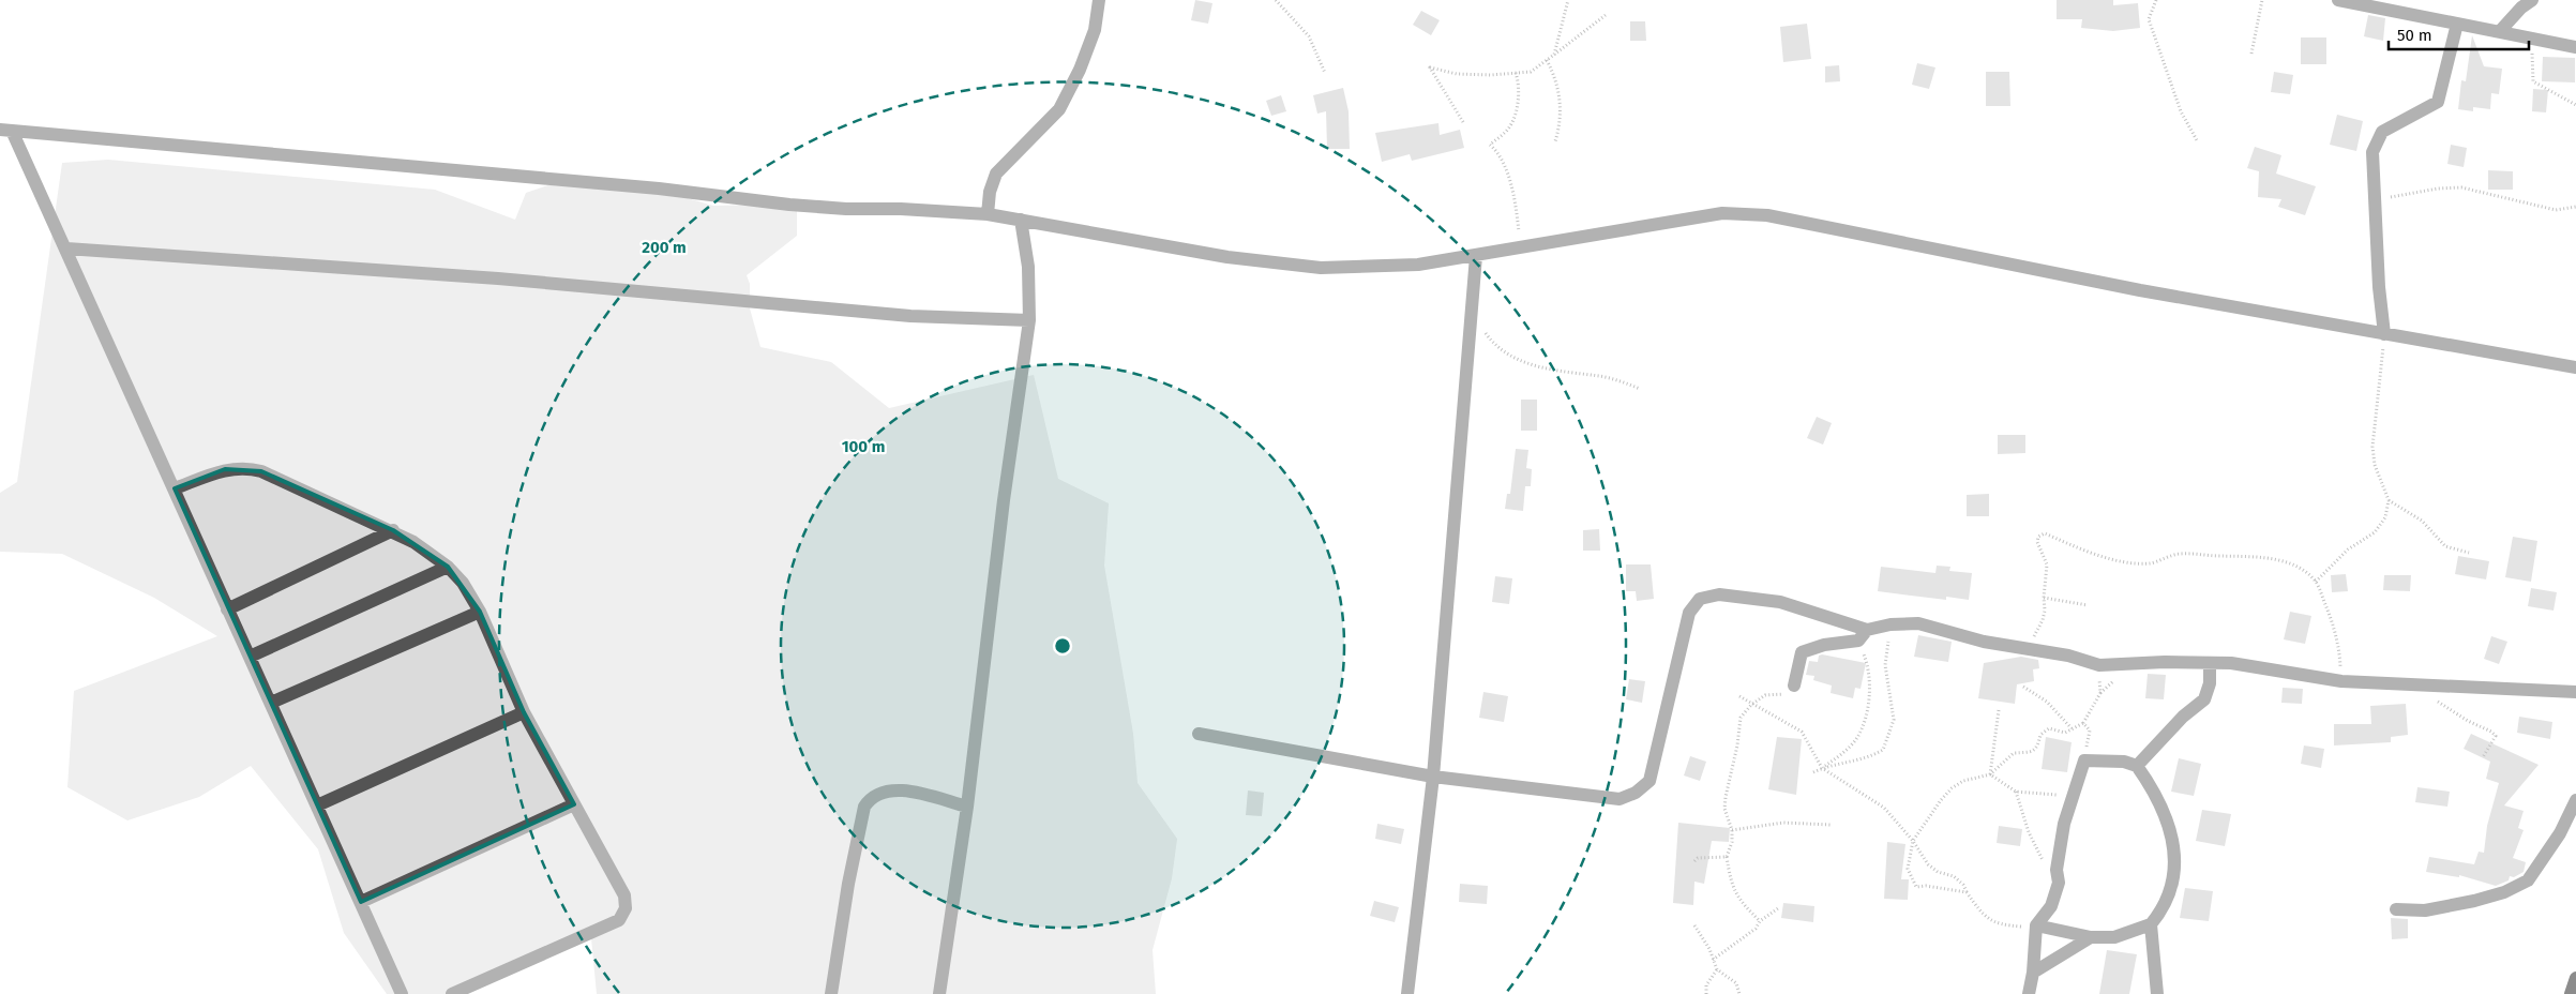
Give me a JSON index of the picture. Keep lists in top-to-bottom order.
{
  "scale_bar": "50 m",
  "rings": ["200 m", "100 m"]
}
